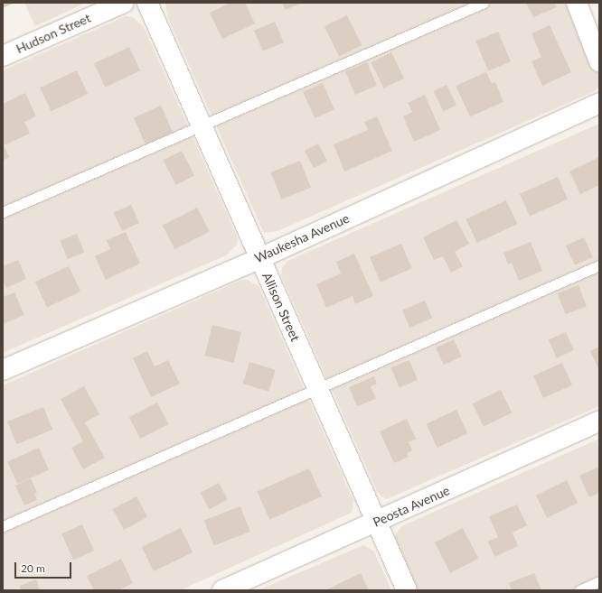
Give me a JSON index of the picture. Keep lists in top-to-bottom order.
{
  "streets": {
    "street": [
      "Hudson Street",
      "Waukesha Avenue",
      "Allison Street",
      "Peosta Avenue"
    ]
  },
  "crossings": [
    ["Waukesha Avenue", "Allison Street"],
    ["Allison Street", "Peosta Avenue"]
  ],
  "scale_bar": "20 m"
}
